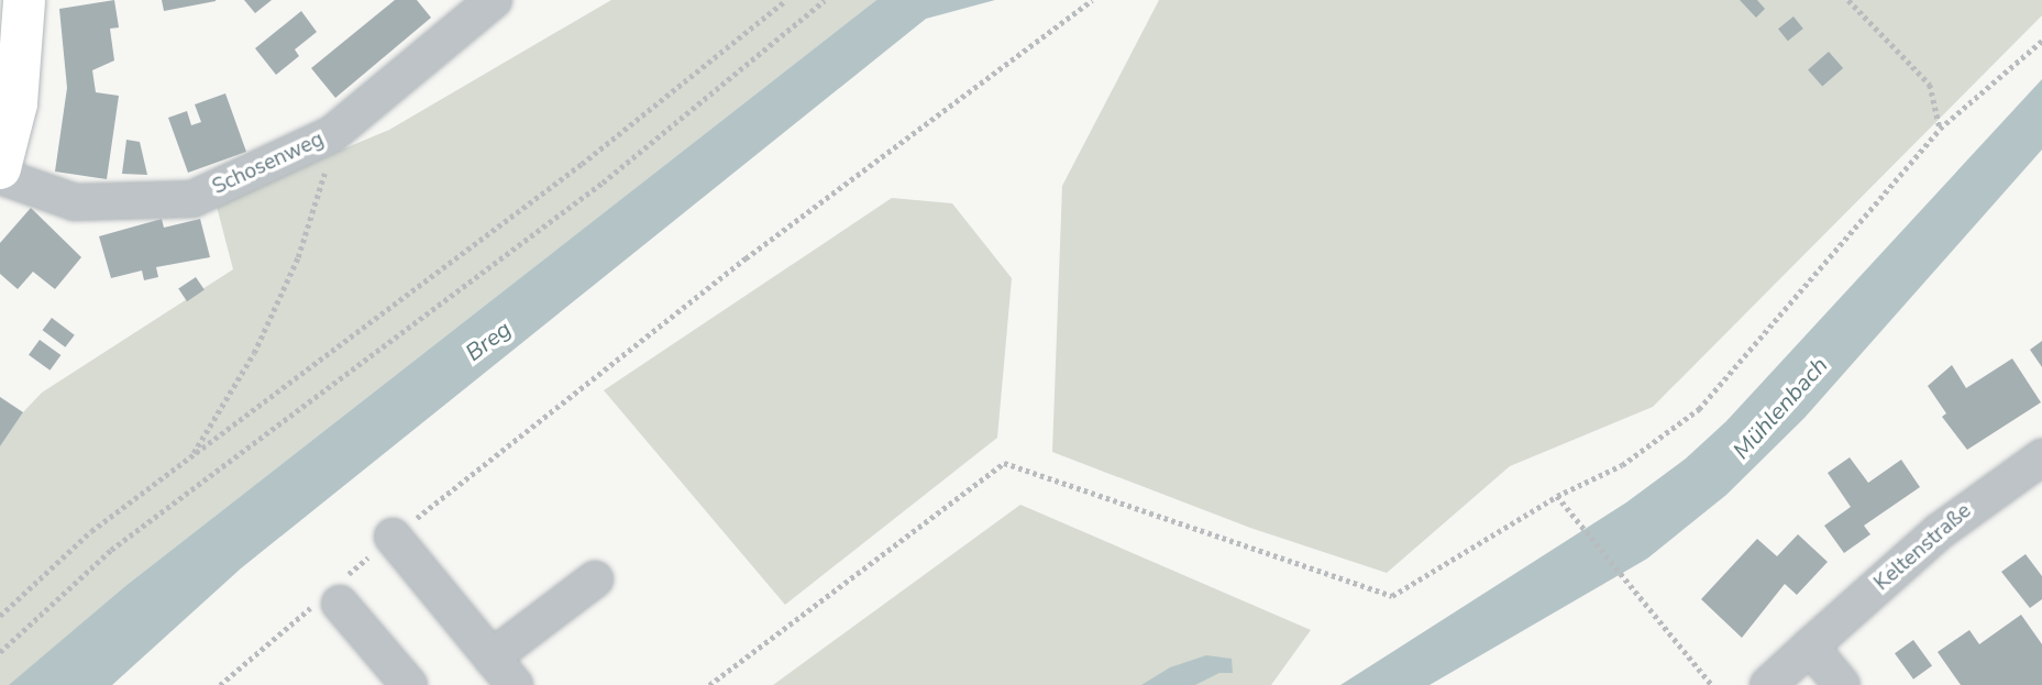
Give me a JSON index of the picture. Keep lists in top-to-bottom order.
{
  "streets": {
    "street": ["Schosenweg", "Keltenstraße"]
  },
  "water": ["Breg", "Mühlenbach"]
}
